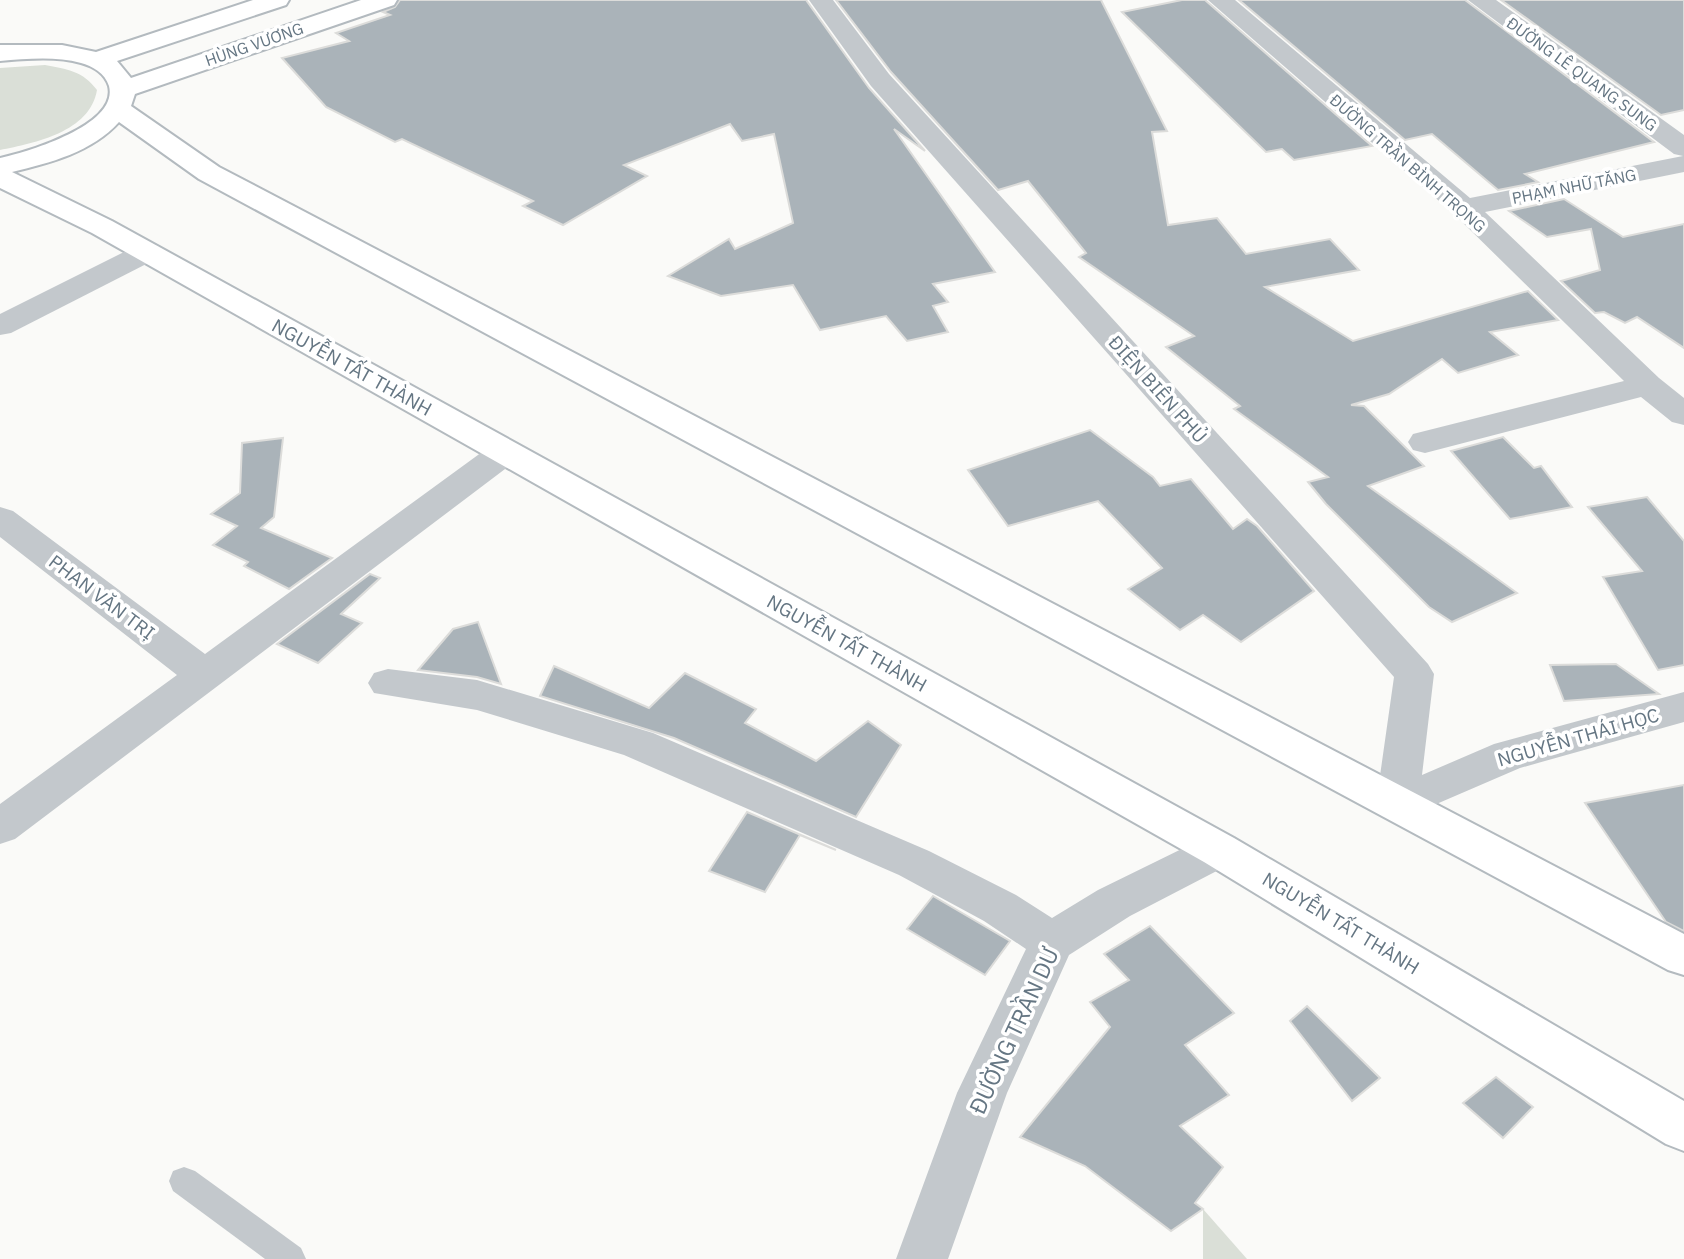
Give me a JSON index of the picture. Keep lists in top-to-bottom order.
{
  "streets": {
    "main road": ["HÙNG VƯƠNG", "NGUYỄN TẤT THÀNH"],
    "street": [
      "ĐƯỜNG LÊ QUANG SUNG",
      "ĐƯỜNG TRẦN BÌNH TRỌNG",
      "PHẠM NHỮ TĂNG",
      "ĐIỆN BIÊN PHỦ",
      "PHAN VĂN TRỊ",
      "NGUYỄN THÁI HỌC",
      "ĐƯỜNG TRẦN DƯ"
    ]
  },
  "crossings": [
    ["ĐƯỜNG TRẦN BÌNH TRỌNG", "PHẠM NHỮ TĂNG"],
    ["NGUYỄN TẤT THÀNH", "ĐƯỜNG TRẦN DƯ"],
    ["ĐIỆN BIÊN PHỦ", "NGUYỄN THÁI HỌC"]
  ]
}
